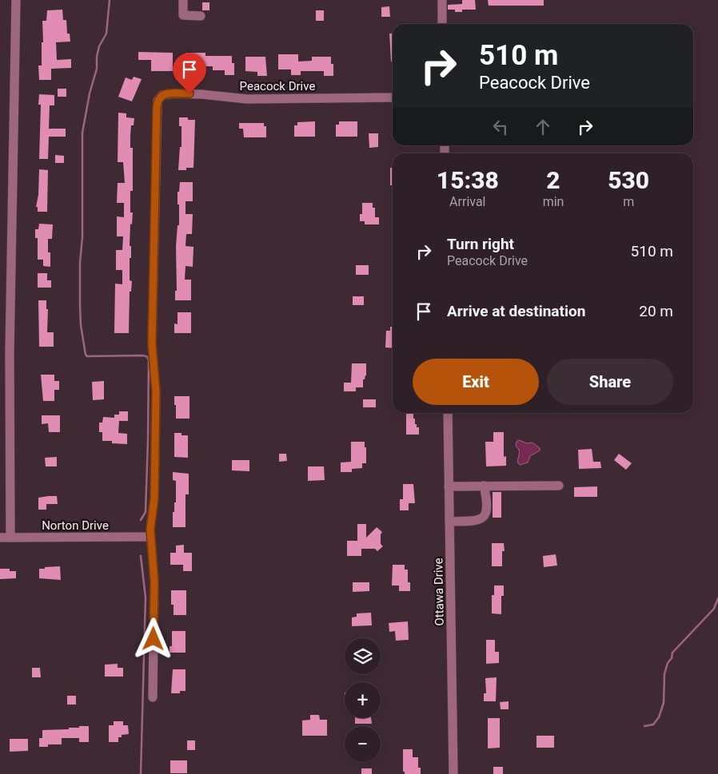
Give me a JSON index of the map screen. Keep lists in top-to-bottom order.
{
  "streets": {
    "street": ["Peacock Drive", "Norton Drive", "Ottawa Drive"]
  },
  "crossings": [
    ["Peacock Drive", "Norton Drive"]
  ],
  "page": {
    "turn": ["510 m", "Peacock Drive"],
    "eta": [
      "15:38",
      "Arrival",
      "2",
      "min",
      "530",
      "m"
    ],
    "list": [
      {
        "name": "Turn right",
        "note": "Peacock Drive",
        "value": "510 m"
      },
      {
        "name": "Arrive at destination",
        "value": "20 m"
      }
    ],
    "buttons": ["Exit", "Share"],
    "map_buttons": ["+", "−"]
  }
}
